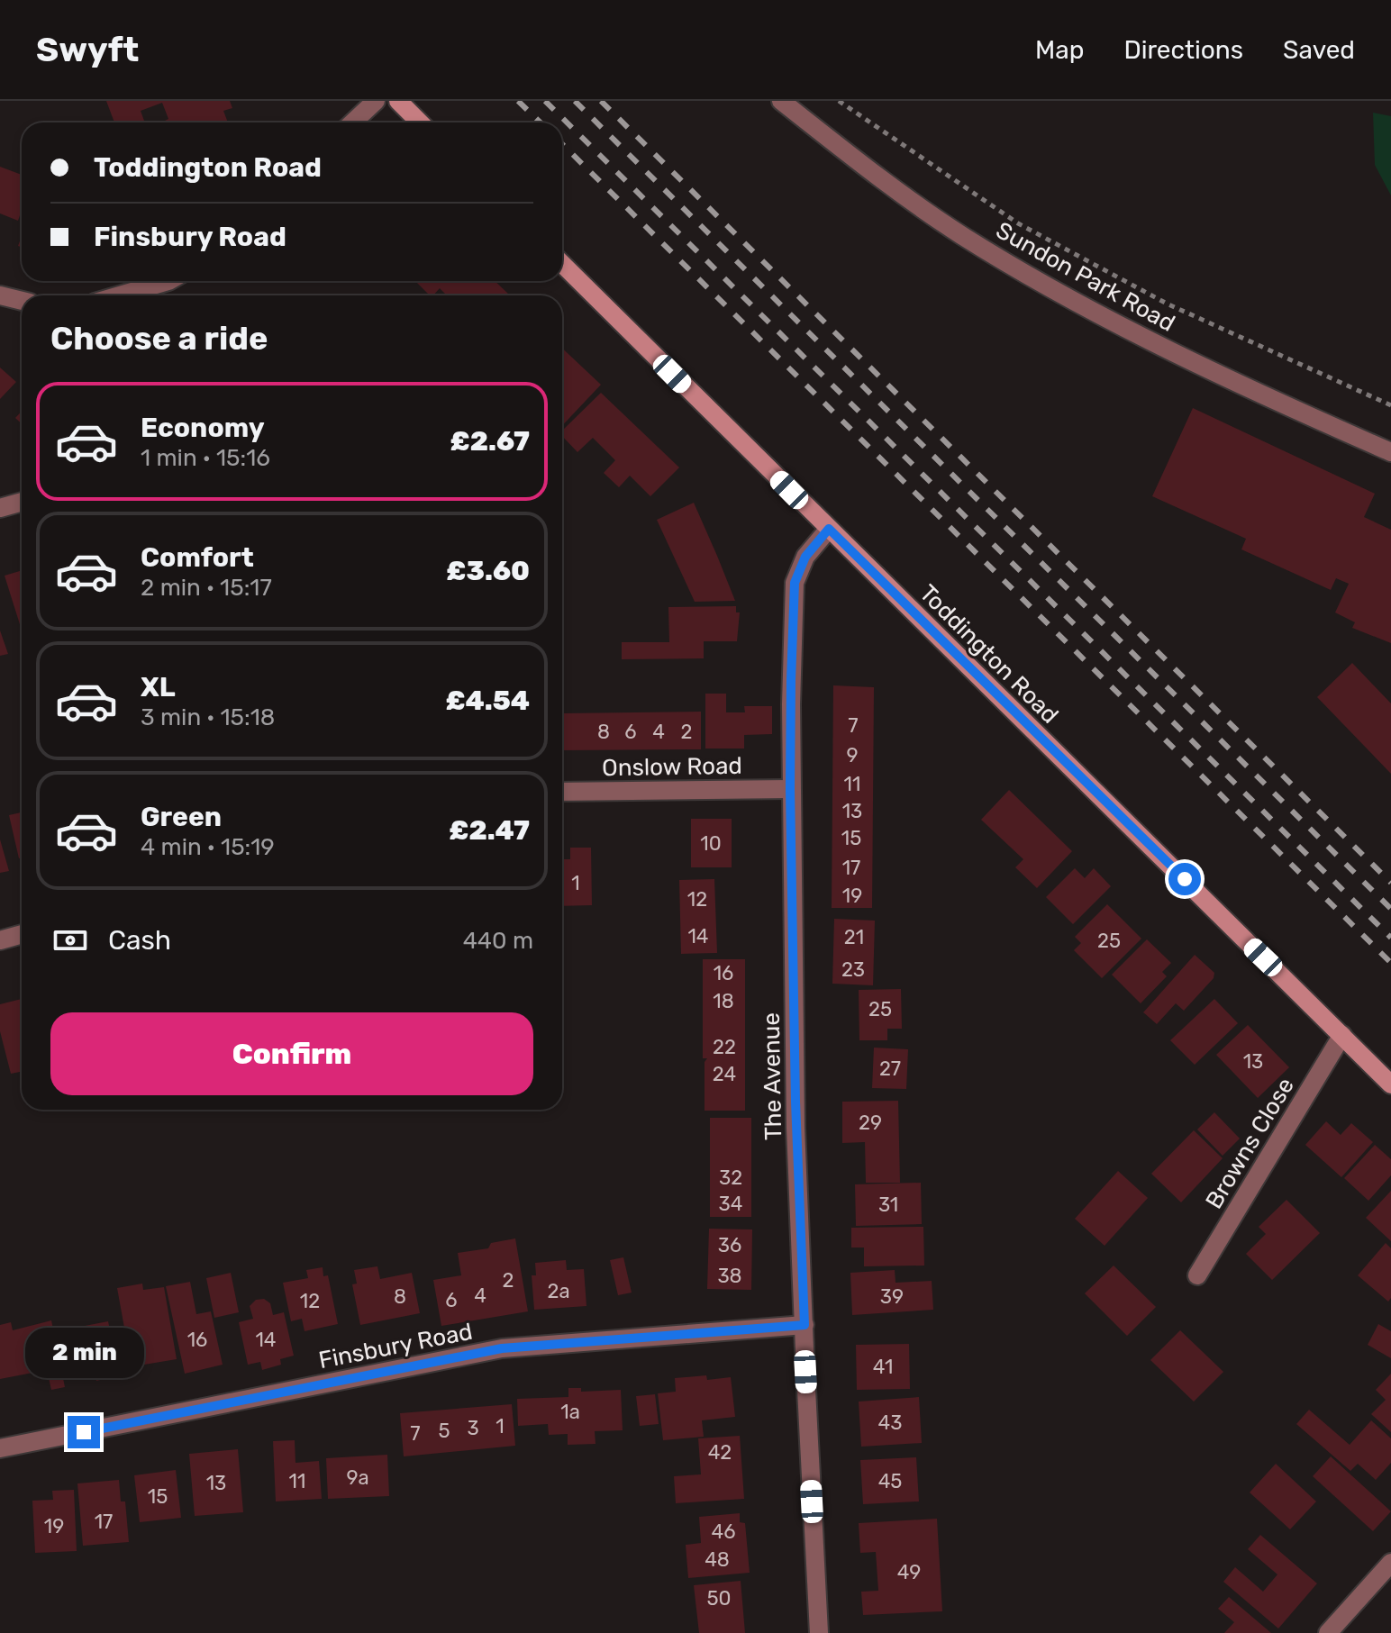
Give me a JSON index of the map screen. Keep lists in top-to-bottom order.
{
  "streets": {
    "main road": ["Toddington Road"],
    "street": [
      "Sundon Park Road",
      "Onslow Road",
      "The Avenue",
      "Browns Close",
      "Finsbury Road"
    ]
  },
  "crossings": [
    ["Toddington Road", "The Avenue"],
    ["Toddington Road", "Browns Close"],
    ["Onslow Road", "The Avenue"],
    ["The Avenue", "Finsbury Road"]
  ],
  "house_numbers": [
    "7",
    "8",
    "6",
    "4",
    "2",
    "9",
    "11",
    "13",
    "15",
    "10",
    "17",
    "1",
    "19",
    "12",
    "14",
    "21",
    "25",
    "23",
    "16",
    "18",
    "25",
    "22",
    "13",
    "27",
    "24",
    "29",
    "32",
    "34",
    "31",
    "36",
    "38",
    "2",
    "2a",
    "4",
    "8",
    "39",
    "6",
    "12",
    "16",
    "14",
    "41",
    "1a",
    "43",
    "1",
    "3",
    "5",
    "7",
    "42",
    "9a",
    "11",
    "45",
    "13",
    "15",
    "17",
    "19",
    "46",
    "48",
    "49",
    "50"
  ],
  "page": {
    "header": "Swyft",
    "nav": ["Map", "Directions", "Saved"],
    "banner": ["Toddington Road", "Finsbury Road"],
    "heading": "Choose a ride",
    "list": [
      {
        "name": "Economy",
        "note": "1 min · 15:16",
        "value": "£2.67"
      },
      {
        "name": "Comfort",
        "note": "2 min · 15:17",
        "value": "£3.60"
      },
      {
        "name": "XL",
        "note": "3 min · 15:18",
        "value": "£4.54"
      },
      {
        "name": "Green",
        "note": "4 min · 15:19",
        "value": "£2.47"
      }
    ],
    "pay": ["Cash", "440 m"],
    "buttons": "Confirm",
    "bubble": "2 min"
  }
}
